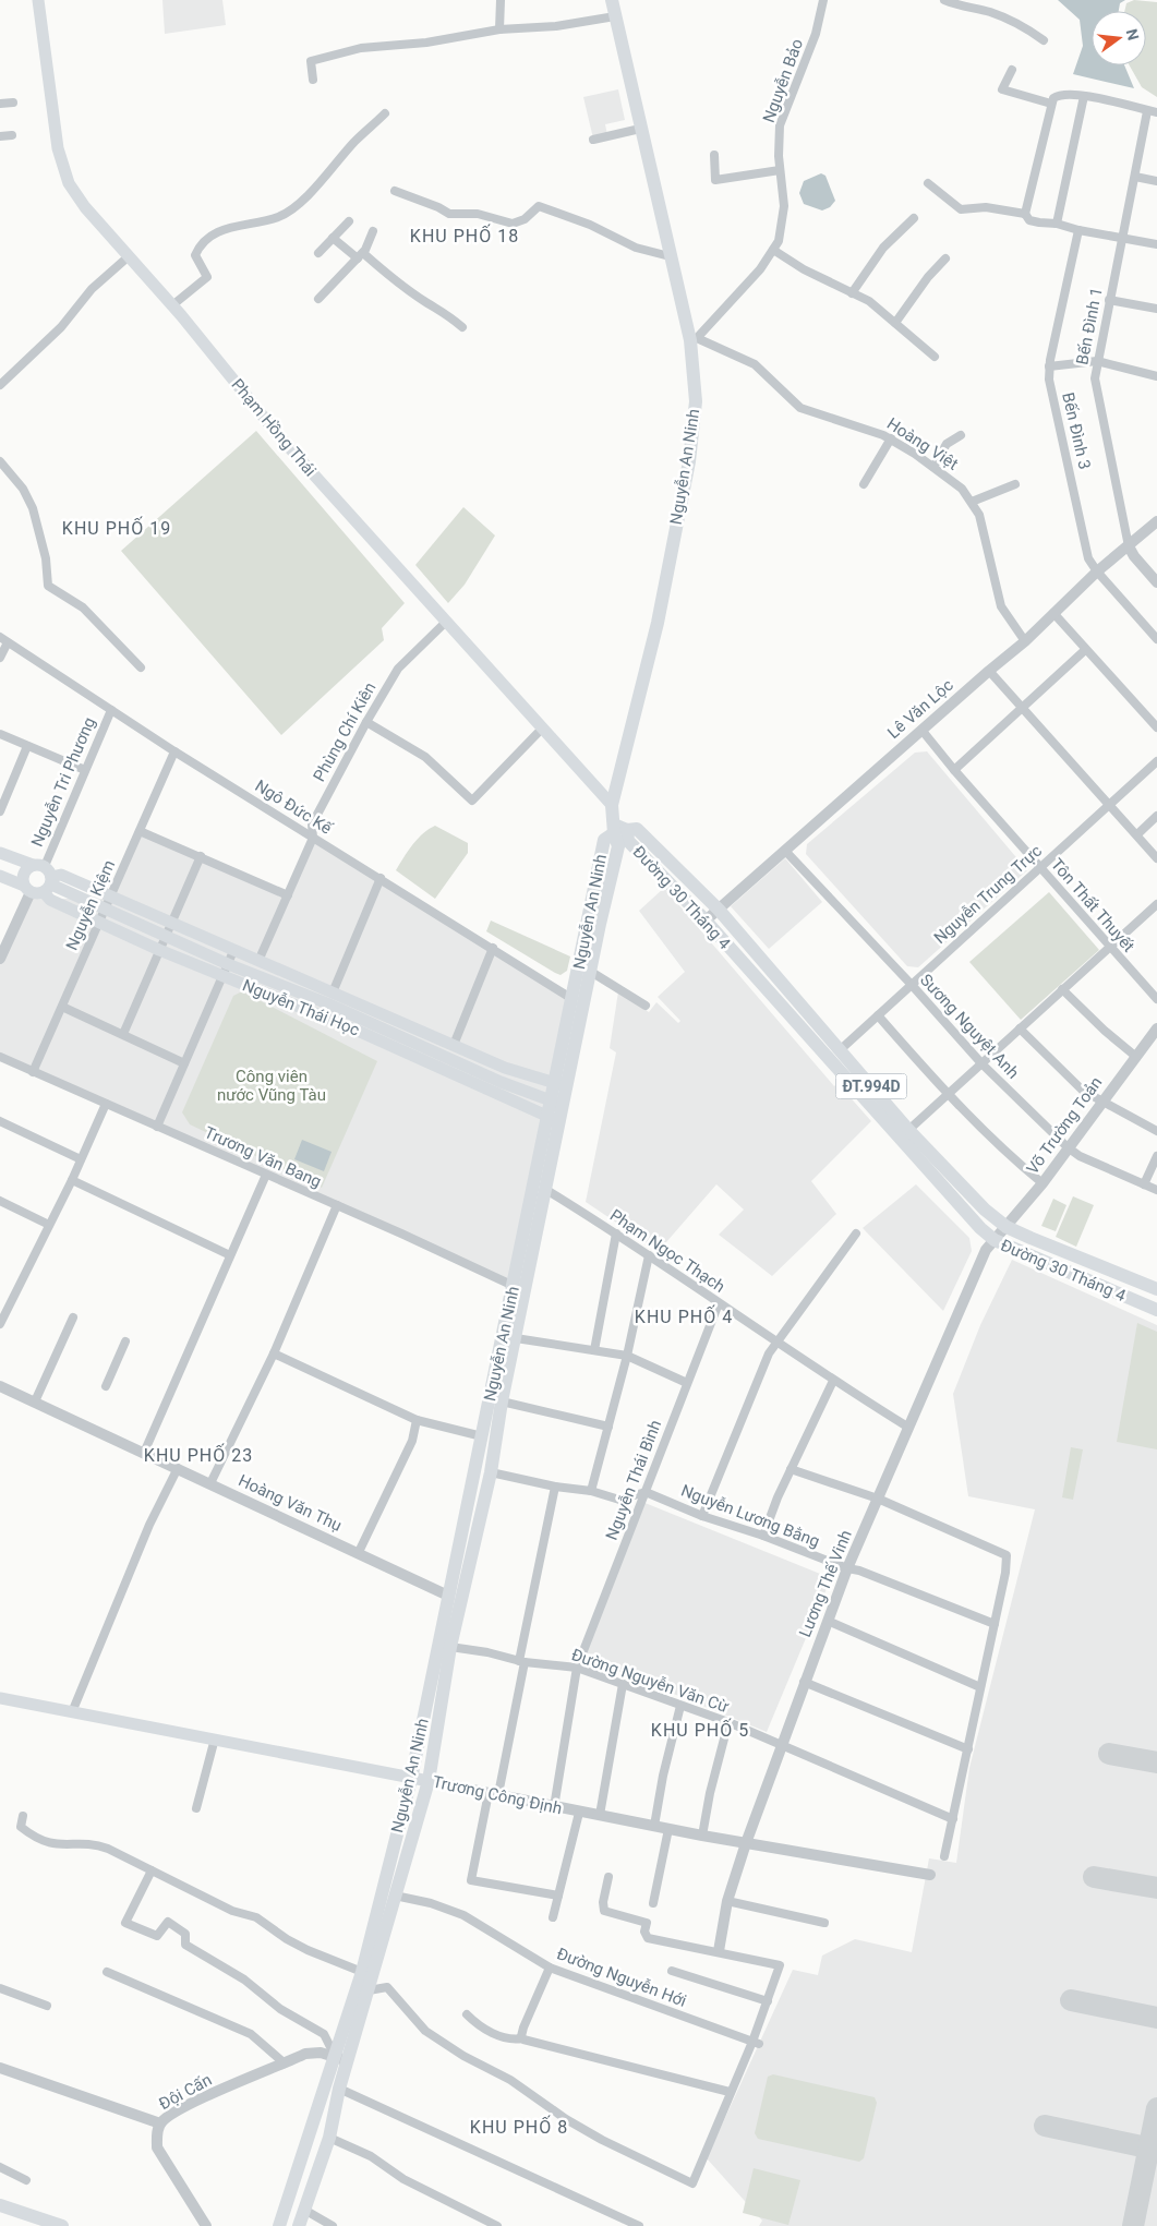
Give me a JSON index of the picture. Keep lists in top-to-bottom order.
{
  "streets": {
    "main road": [
      "Phạm Hồng Thái",
      "Nguyễn An Ninh",
      "Đường 30 Tháng 4",
      "Nguyễn Thái Học",
      "ĐT.994D",
      "Trương Công Định"
    ],
    "street": [
      "Nguyễn Bảo",
      "Bến Đình 1",
      "Bến Đình 3",
      "Hoàng Việt",
      "Lê Văn Lộc",
      "Phùng Chí Kiên",
      "Nguyễn Tri Phương",
      "Ngô Đức Kế",
      "Nguyễn Trung Trực",
      "Nguyễn Kiệm",
      "Tôn Thất Thuyết",
      "Sương Nguyệt Anh",
      "Võ Trường Toản",
      "Trương Văn Bang",
      "Phạm Ngọc Thạch",
      "Nguyễn Thái Bình",
      "Hoàng Văn Thụ",
      "Nguyễn Lương Bằng",
      "Lương Thế Vinh",
      "Đường Nguyễn Văn Cừ",
      "Đường Nguyễn Hới",
      "Đội Cấn"
    ]
  },
  "crossings": [
    ["Nguyễn Bảo", "Hoàng Việt"],
    ["Nguyễn Bảo", "Nguyễn An Ninh"],
    ["Bến Đình 1", "Lê Văn Lộc"],
    ["Phạm Hồng Thái", "Nguyễn An Ninh"],
    ["Phạm Hồng Thái", "Phùng Chí Kiên"],
    ["Phạm Hồng Thái", "Đường 30 Tháng 4"],
    ["Bến Đình 3", "Lê Văn Lộc"],
    ["Hoàng Việt", "Nguyễn An Ninh"],
    ["Hoàng Việt", "Lê Văn Lộc"],
    ["Nguyễn An Ninh", "Ngô Đức Kế"],
    ["Nguyễn An Ninh", "Đường 30 Tháng 4"],
    ["Nguyễn An Ninh", "Nguyễn Thái Học"],
    ["Nguyễn An Ninh", "Trương Văn Bang"],
    ["Nguyễn An Ninh", "Phạm Ngọc Thạch"],
    ["Nguyễn An Ninh", "Hoàng Văn Thụ"],
    ["Nguyễn An Ninh", "Đường Nguyễn Văn Cừ"],
    ["Nguyễn An Ninh", "Trương Công Định"],
    ["Nguyễn An Ninh", "Đường Nguyễn Hới"],
    ["Nguyễn An Ninh", "Đội Cấn"],
    ["Lê Văn Lộc", "Đường 30 Tháng 4"],
    ["Lê Văn Lộc", "Tôn Thất Thuyết"],
    ["Lê Văn Lộc", "Sương Nguyệt Anh"],
    ["Phùng Chí Kiên", "Ngô Đức Kế"],
    ["Phùng Chí Kiên", "Nguyễn Thái Học"],
    ["Nguyễn Tri Phương", "Ngô Đức Kế"],
    ["Nguyễn Tri Phương", "Nguyễn Thái Học"],
    ["Ngô Đức Kế", "Nguyễn Kiệm"],
    ["Nguyễn Trung Trực", "Đường 30 Tháng 4"],
    ["Nguyễn Trung Trực", "Tôn Thất Thuyết"],
    ["Nguyễn Trung Trực", "Sương Nguyệt Anh"],
    ["Đường 30 Tháng 4", "Võ Trường Toản"],
    ["Đường 30 Tháng 4", "Lương Thế Vinh"],
    ["Nguyễn Kiệm", "Nguyễn Thái Học"],
    ["Nguyễn Kiệm", "Trương Văn Bang"],
    ["Sương Nguyệt Anh", "Võ Trường Toản"],
    ["Võ Trường Toản", "Lương Thế Vinh"],
    ["Phạm Ngọc Thạch", "Nguyễn Thái Bình"],
    ["Phạm Ngọc Thạch", "Lương Thế Vinh"],
    ["Nguyễn Thái Bình", "Nguyễn Lương Bằng"],
    ["Nguyễn Thái Bình", "Đường Nguyễn Văn Cừ"],
    ["Nguyễn Thái Bình", "Trương Công Định"],
    ["Nguyễn Lương Bằng", "Lương Thế Vinh"],
    ["Lương Thế Vinh", "Đường Nguyễn Văn Cừ"],
    ["Lương Thế Vinh", "Trương Công Định"]
  ],
  "districts": [
    "KHU PHỐ 18",
    "KHU PHỐ 19",
    "KHU PHỐ 4",
    "KHU PHỐ 23",
    "KHU PHỐ 5",
    "KHU PHỐ 8"
  ],
  "parks": ["Công viên nước Vũng Tàu"],
  "north": "right"
}
